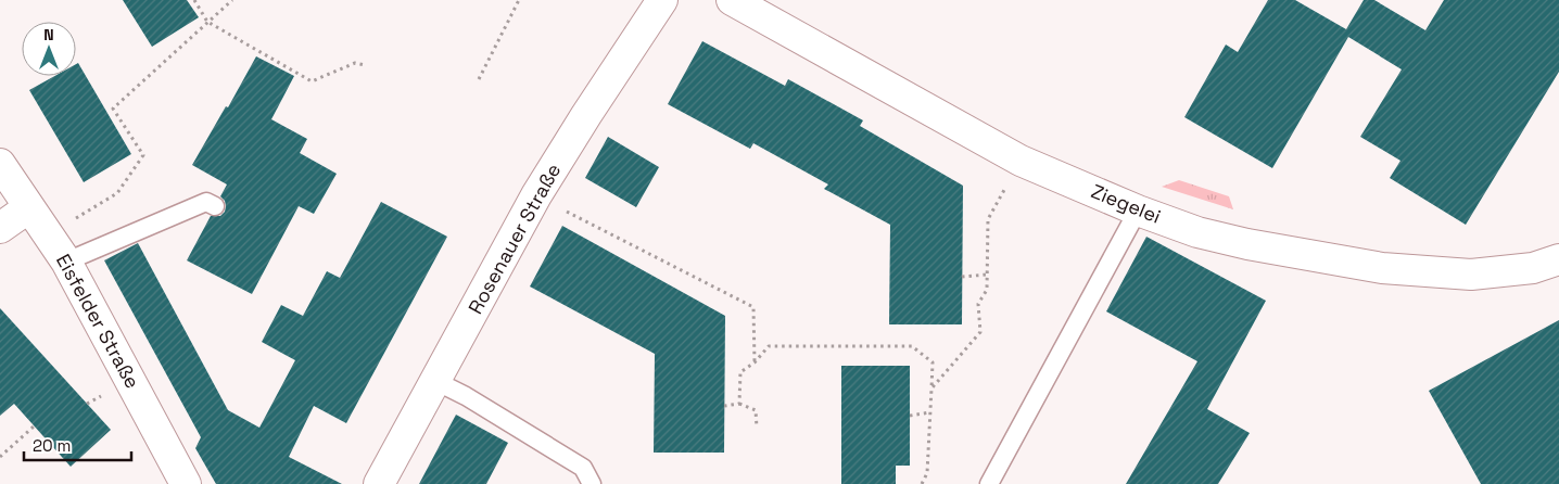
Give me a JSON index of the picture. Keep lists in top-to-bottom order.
{
  "streets": {
    "street": ["Ziegelei", "Rosenauer Straße", "Eisfelder Straße"]
  },
  "scale_bar": "20 m",
  "north": "top"
}
